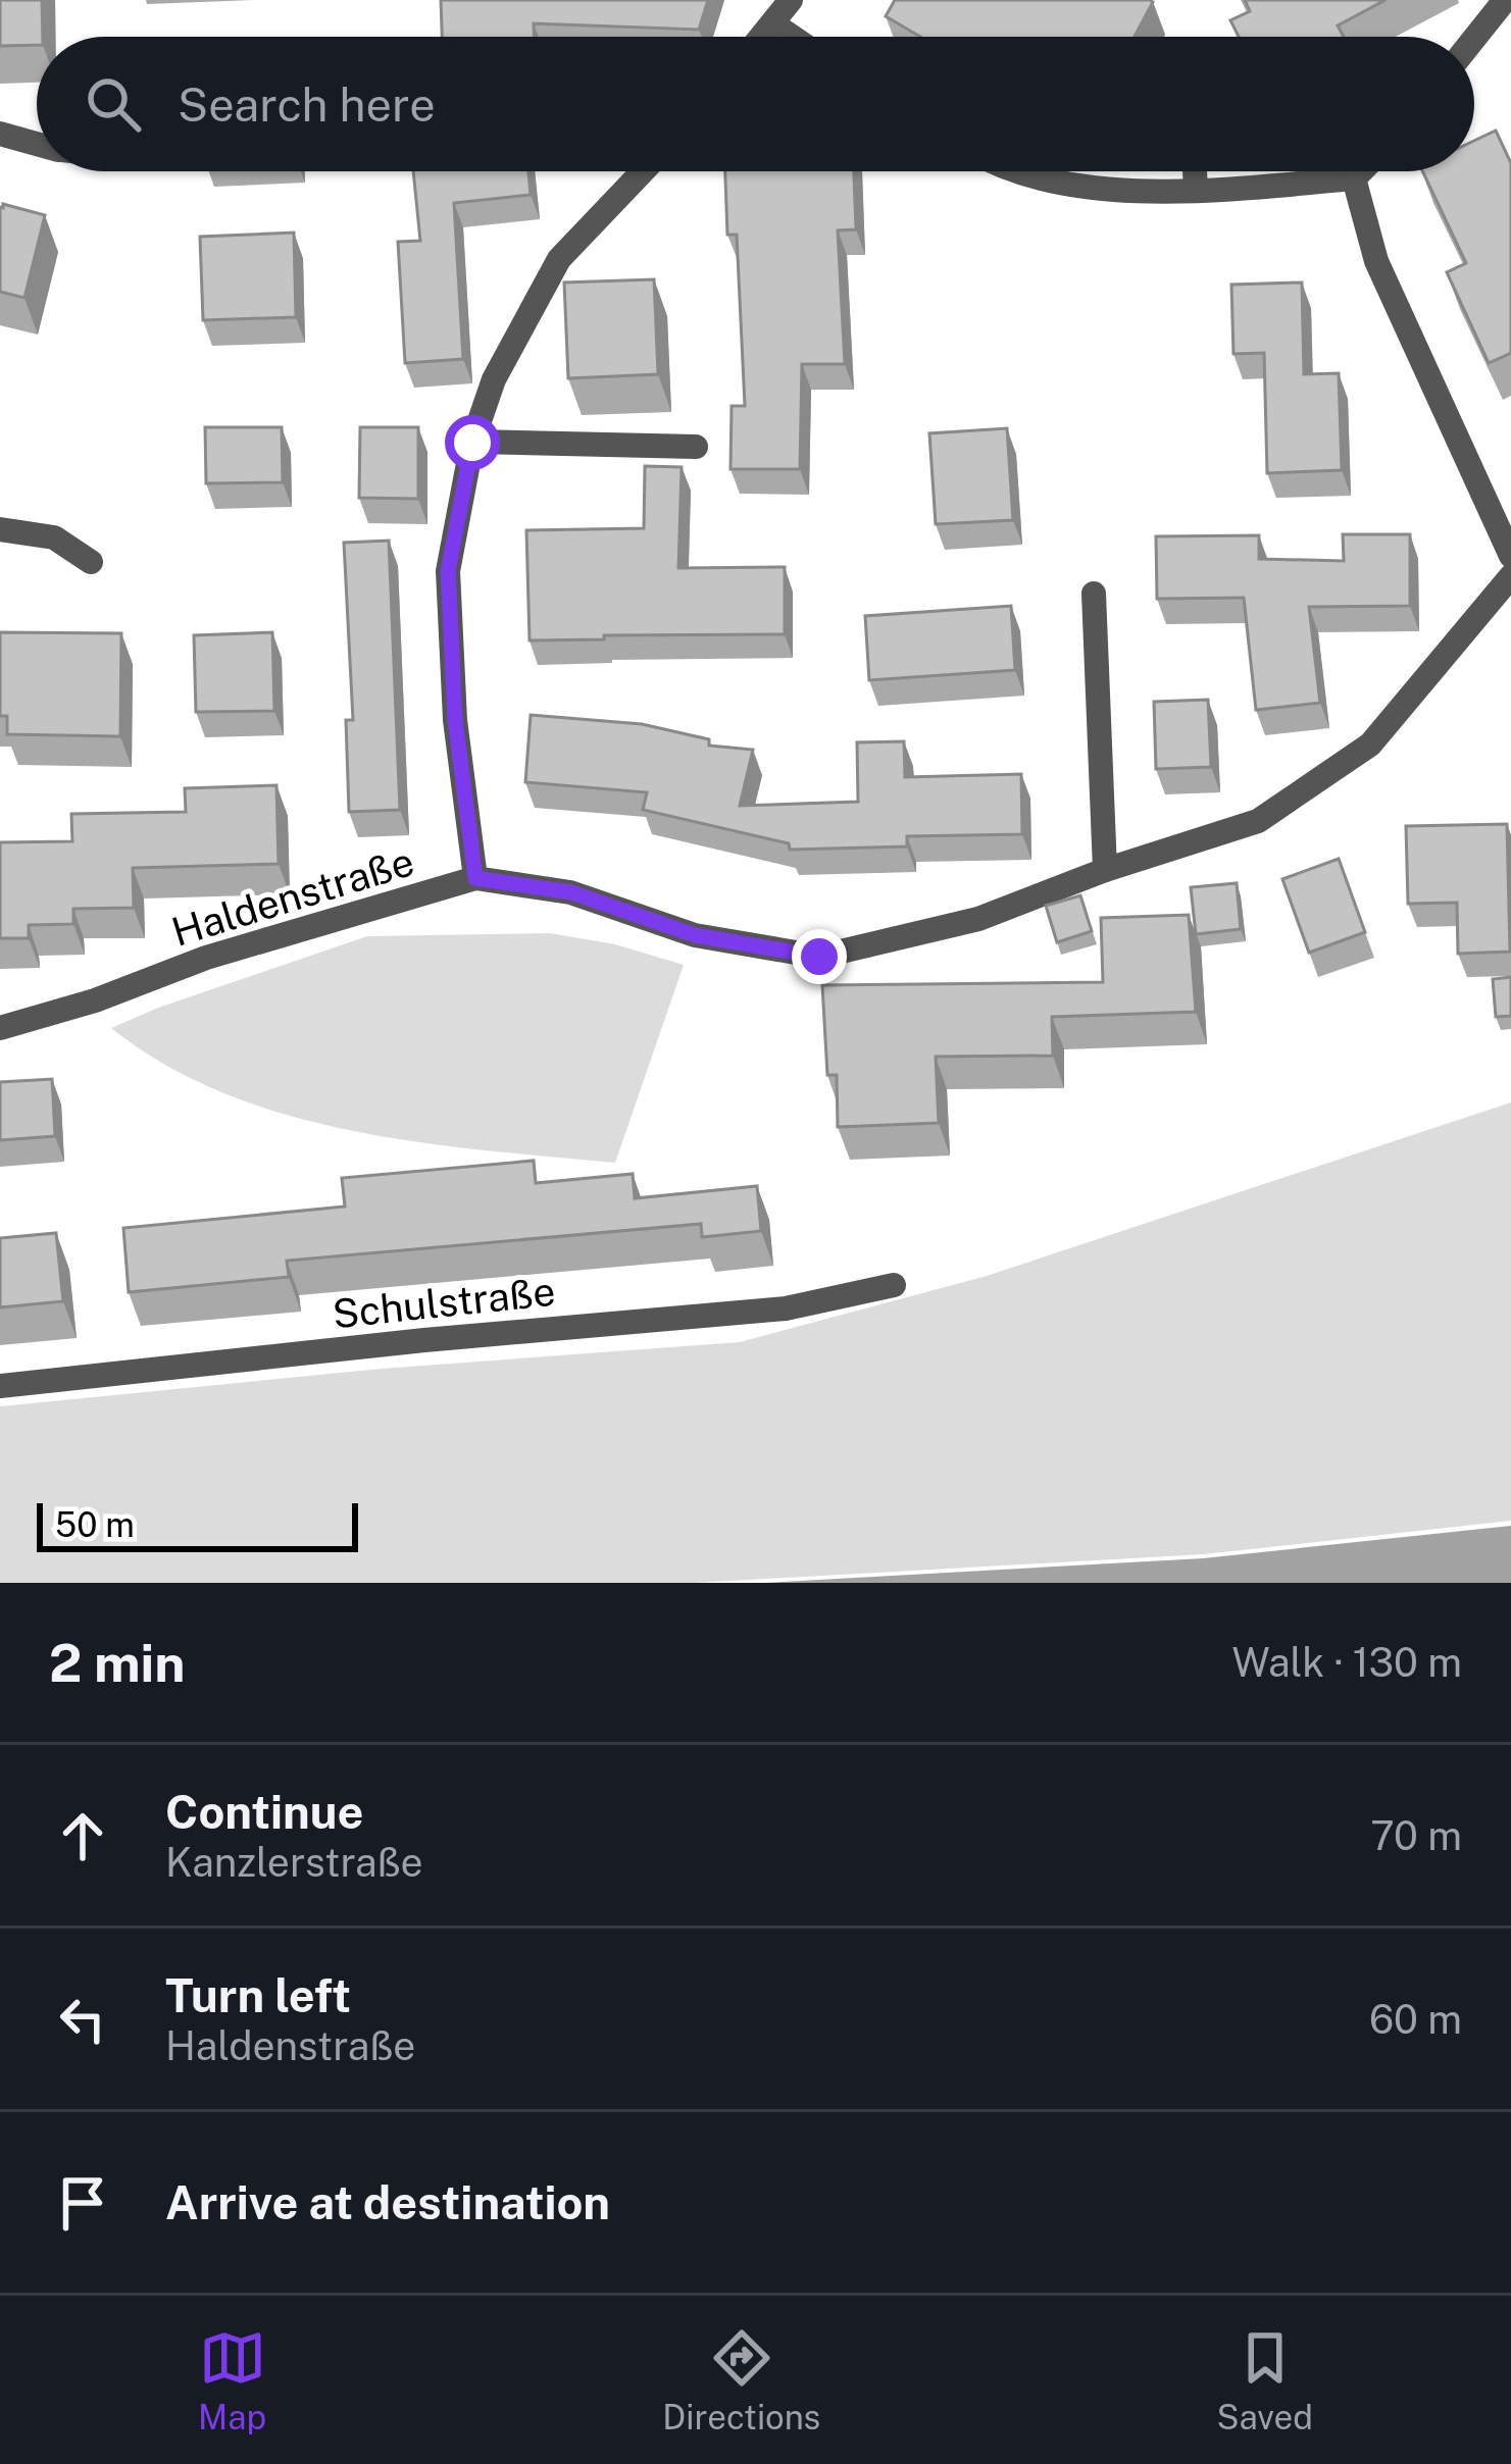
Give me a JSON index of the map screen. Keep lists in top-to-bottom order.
{
  "streets": {
    "street": ["Haldenstraße", "Schulstraße"]
  },
  "scale_bar": "50 m",
  "page": {
    "search": "Search here",
    "scale": "50 m",
    "heading": ["2 min", "Walk · 130 m"],
    "list": [
      ["Continue", "Kanzlerstraße", "70 m"],
      ["Turn left", "Haldenstraße", "60 m"],
      "Arrive at destination"
    ],
    "nav": ["Map", "Directions", "Saved"]
  }
}
